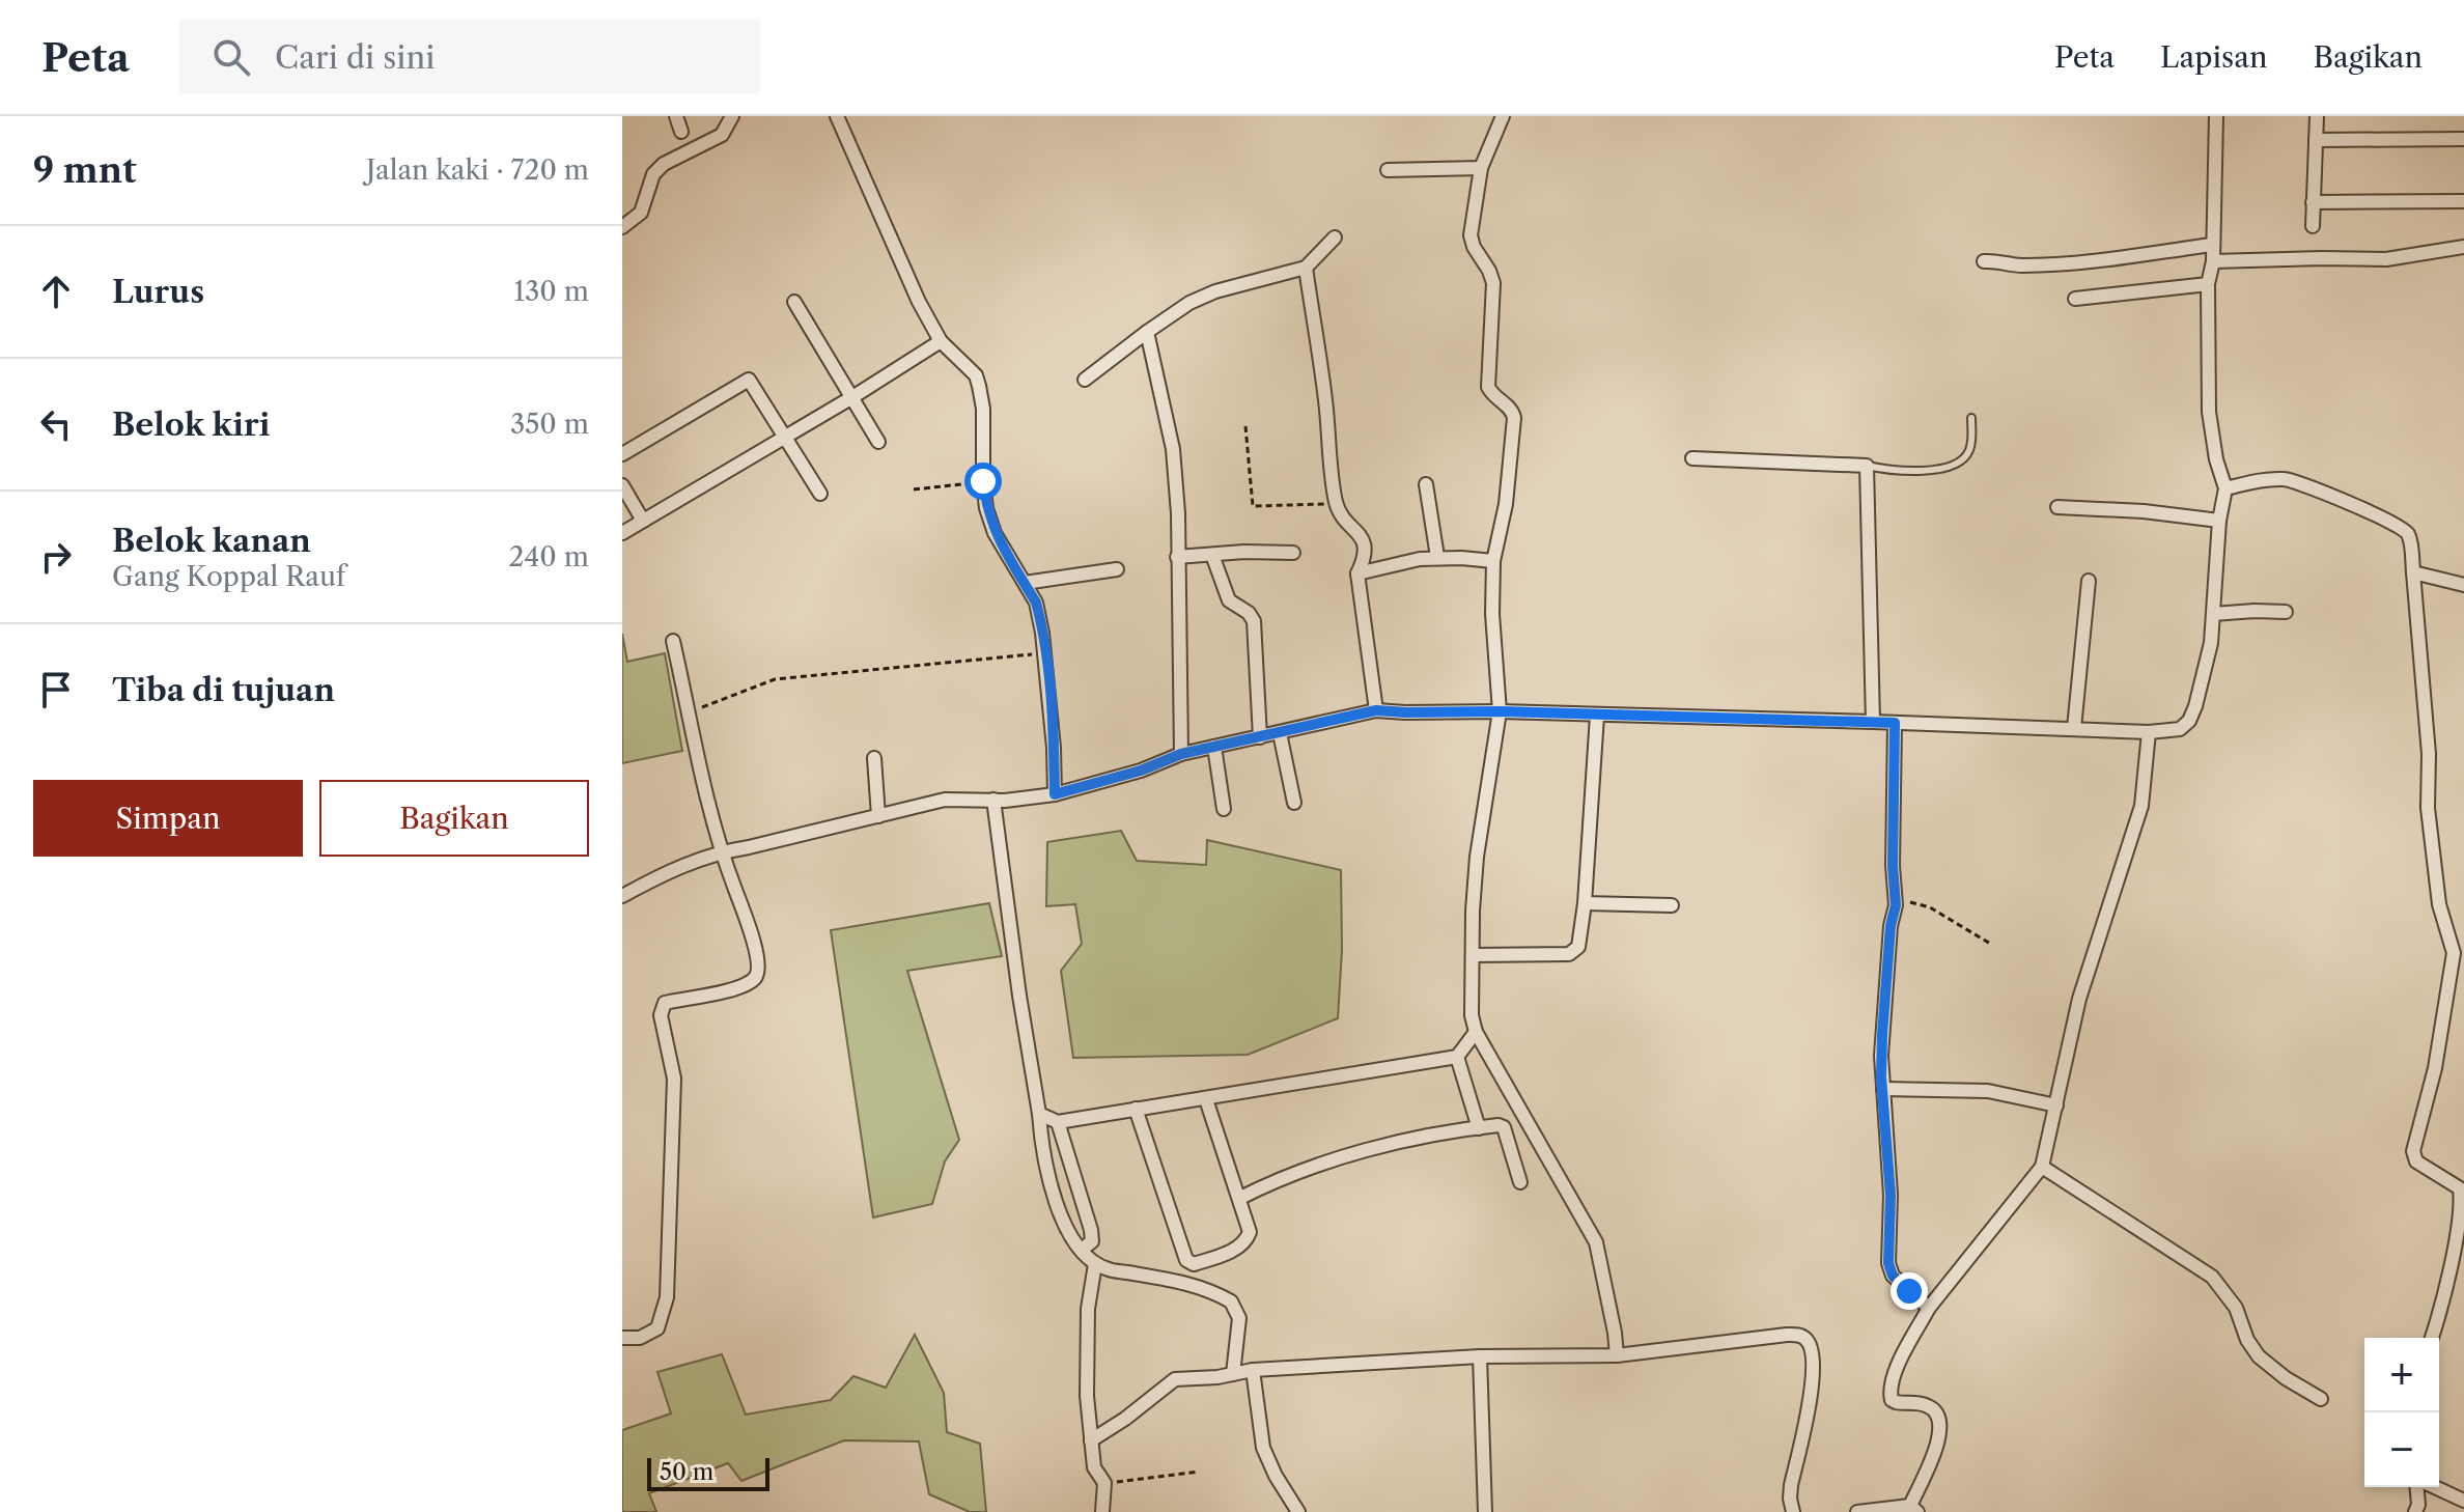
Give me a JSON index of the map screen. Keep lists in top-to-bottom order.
{
  "scale_bar": "50 m",
  "page": {
    "header": "Peta",
    "search": "Cari di sini",
    "nav": ["Peta", "Lapisan", "Bagikan"],
    "heading": ["9 mnt", "Jalan kaki · 720 m"],
    "list": [
      ["Lurus", "130 m"],
      ["Belok kiri", "350 m"],
      ["Belok kanan", "Gang Koppal Rauf", "240 m"],
      "Tiba di tujuan"
    ],
    "buttons": ["Simpan", "Bagikan"],
    "map_buttons": ["+", "−"],
    "scale": "50 m"
  }
}
